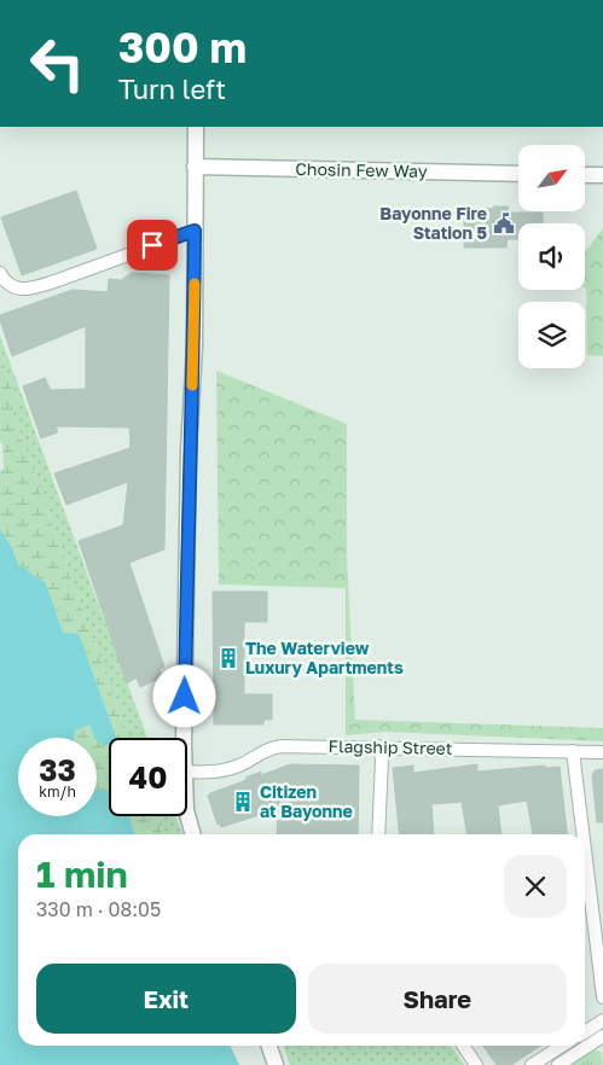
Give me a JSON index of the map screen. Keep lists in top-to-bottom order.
{
  "streets": {
    "street": ["Chosin Few Way", "Flagship Street"]
  },
  "places": {
    "public building": ["Bayonne Fire Station 5"],
    "building": ["The Waterview Luxury Apartments", "Citizen at Bayonne"]
  },
  "north": "top right",
  "page": {
    "turn": ["300 m", "Turn left"],
    "speed": "33 km/h",
    "limit": "40",
    "heading": ["1 min", "330 m · 08:05"],
    "buttons": ["Exit", "Share"]
  }
}
